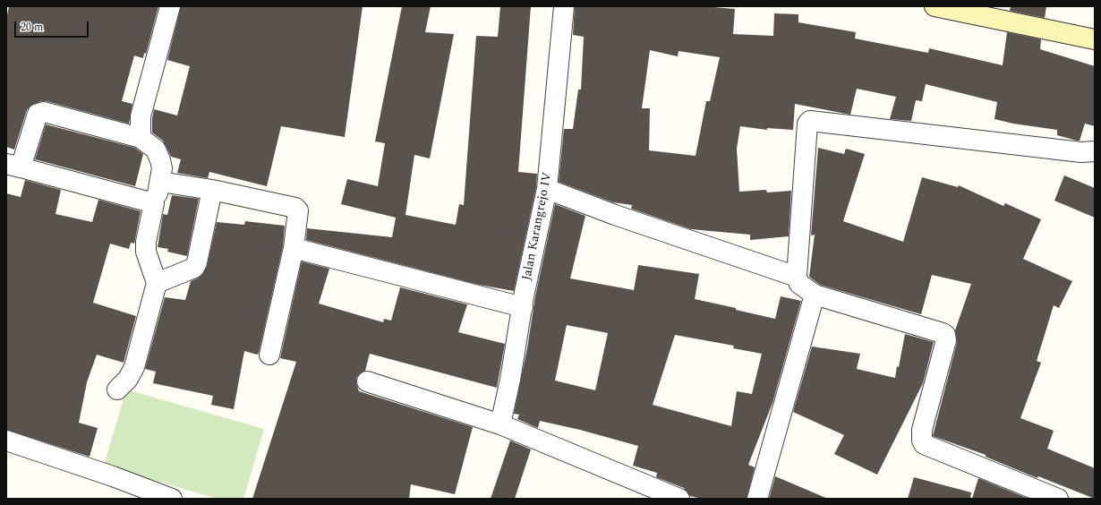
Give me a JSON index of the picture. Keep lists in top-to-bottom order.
{
  "streets": {
    "street": ["Jalan Karangrejo IV"]
  },
  "scale_bar": "20 m"
}
